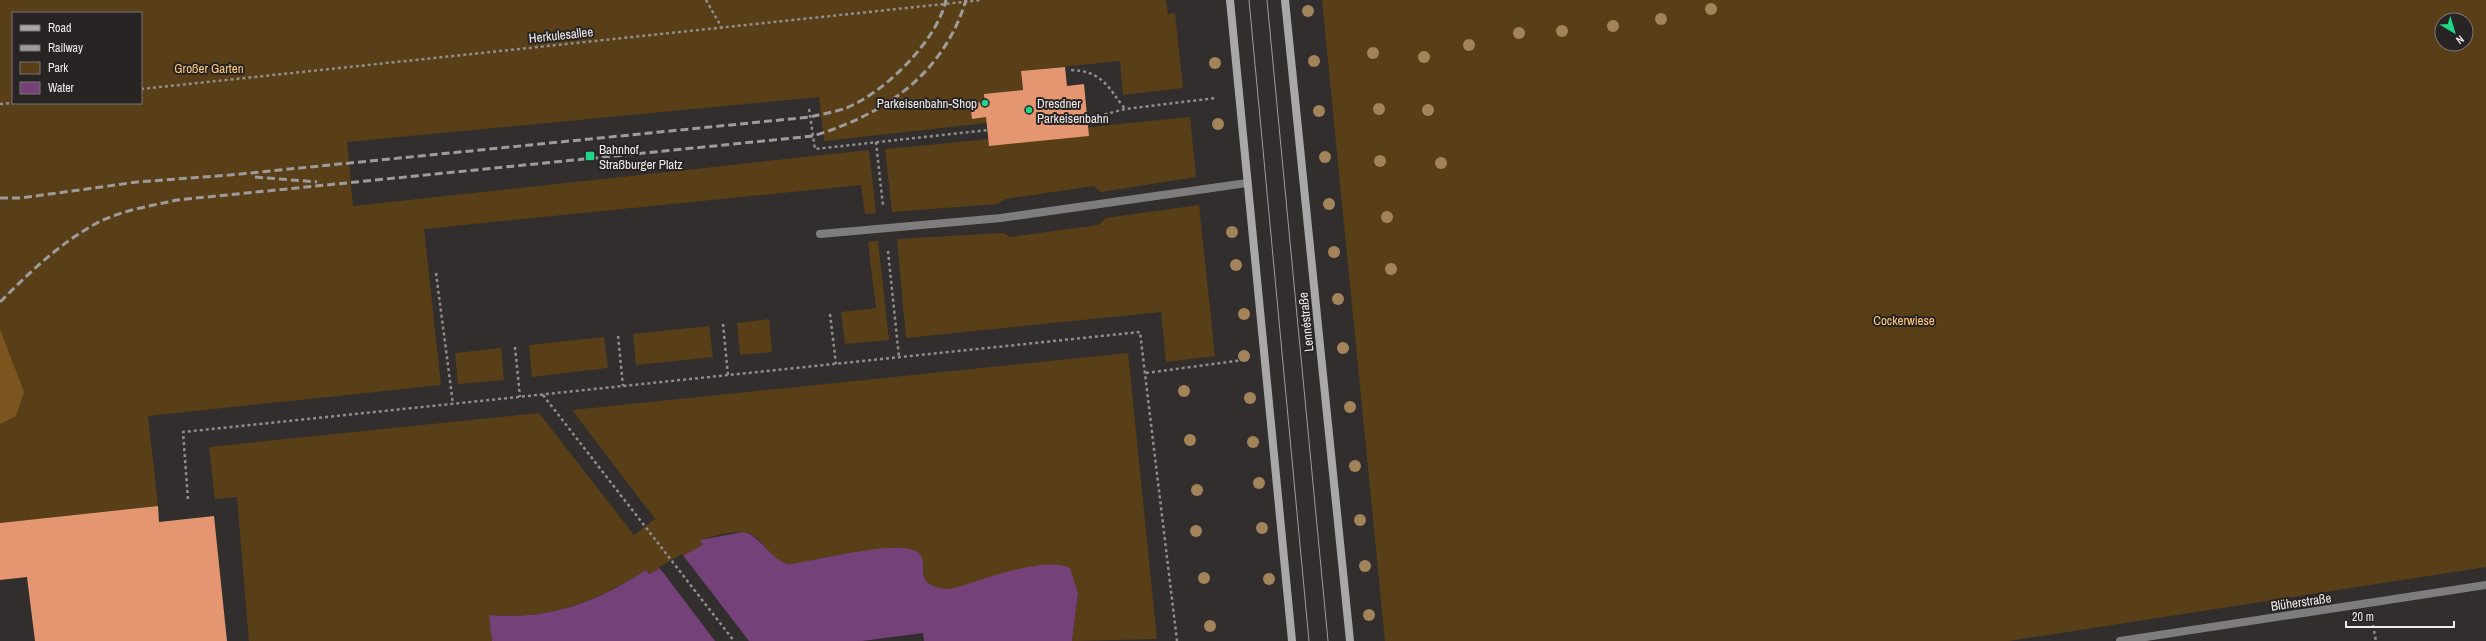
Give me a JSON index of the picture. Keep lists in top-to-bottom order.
{
  "streets": {
    "main road": ["Lennéstraße"],
    "street": ["Blüherstraße"],
    "path": ["Herkulesallee"]
  },
  "parks": ["Großer Garten", "Cockerwiese"],
  "places": {
    "other": ["Parkeisenbahn-Shop", "Dresdner Parkeisenbahn"],
    "transit": ["Bahnhof Straßburger Platz"]
  },
  "legend": [
    "Road",
    "Railway",
    "Park",
    "Water"
  ],
  "scale_bar": "20 m",
  "north": "bottom right"
}
